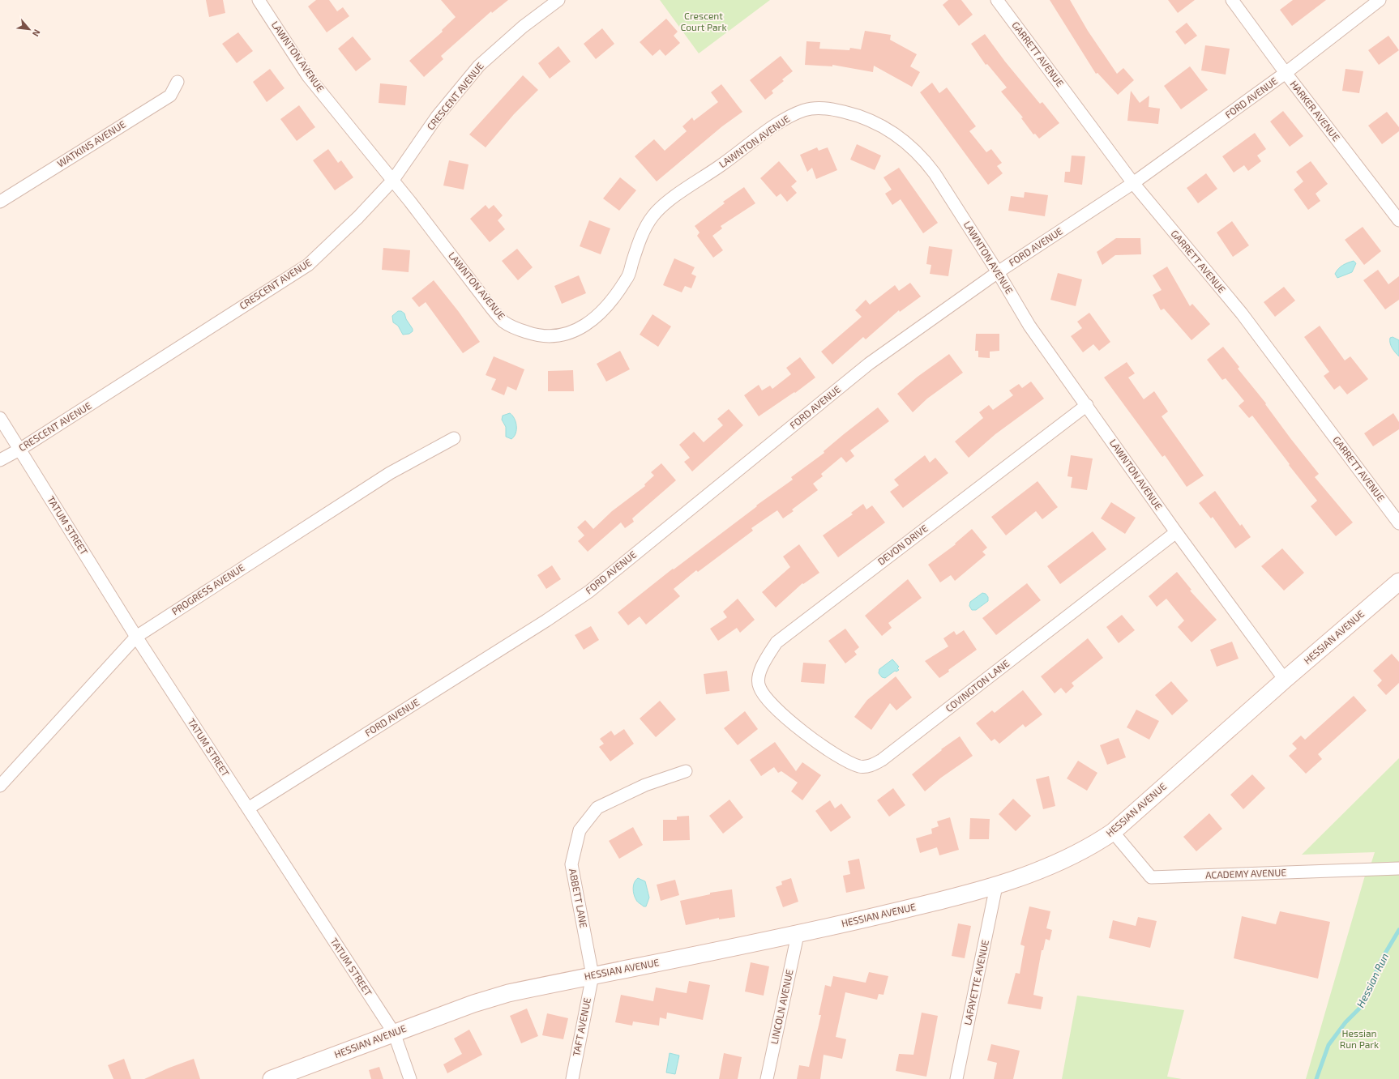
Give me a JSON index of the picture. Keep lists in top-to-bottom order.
{
  "streets": {
    "main road": ["HESSIAN AVENUE"],
    "street": [
      "GARRETT AVENUE",
      "LAWNTON AVENUE",
      "CRESCENT AVENUE",
      "FORD AVENUE",
      "HARKER AVENUE",
      "WATKINS AVENUE",
      "TATUM STREET",
      "DEVON DRIVE",
      "PROGRESS AVENUE",
      "COVINGTON LANE",
      "ACADEMY AVENUE",
      "ABBETT LANE",
      "LAFAYETTE AVENUE",
      "LINCOLN AVENUE",
      "TAFT AVENUE"
    ]
  },
  "crossings": [
    ["GARRETT AVENUE", "FORD AVENUE"],
    ["LAWNTON AVENUE", "CRESCENT AVENUE"],
    ["LAWNTON AVENUE", "FORD AVENUE"],
    ["LAWNTON AVENUE", "DEVON DRIVE"],
    ["LAWNTON AVENUE", "HESSIAN AVENUE"],
    ["LAWNTON AVENUE", "COVINGTON LANE"],
    ["CRESCENT AVENUE", "TATUM STREET"],
    ["FORD AVENUE", "HARKER AVENUE"],
    ["FORD AVENUE", "TATUM STREET"],
    ["TATUM STREET", "PROGRESS AVENUE"],
    ["TATUM STREET", "HESSIAN AVENUE"],
    ["DEVON DRIVE", "COVINGTON LANE"],
    ["HESSIAN AVENUE", "ACADEMY AVENUE"],
    ["HESSIAN AVENUE", "ABBETT LANE"],
    ["HESSIAN AVENUE", "LAFAYETTE AVENUE"],
    ["HESSIAN AVENUE", "LINCOLN AVENUE"],
    ["HESSIAN AVENUE", "TAFT AVENUE"],
    ["ABBETT LANE", "TAFT AVENUE"]
  ],
  "water": ["Hessian Run"],
  "parks": ["Crescent Court Park", "Hessian Run Park"],
  "north": "bottom right"
}
